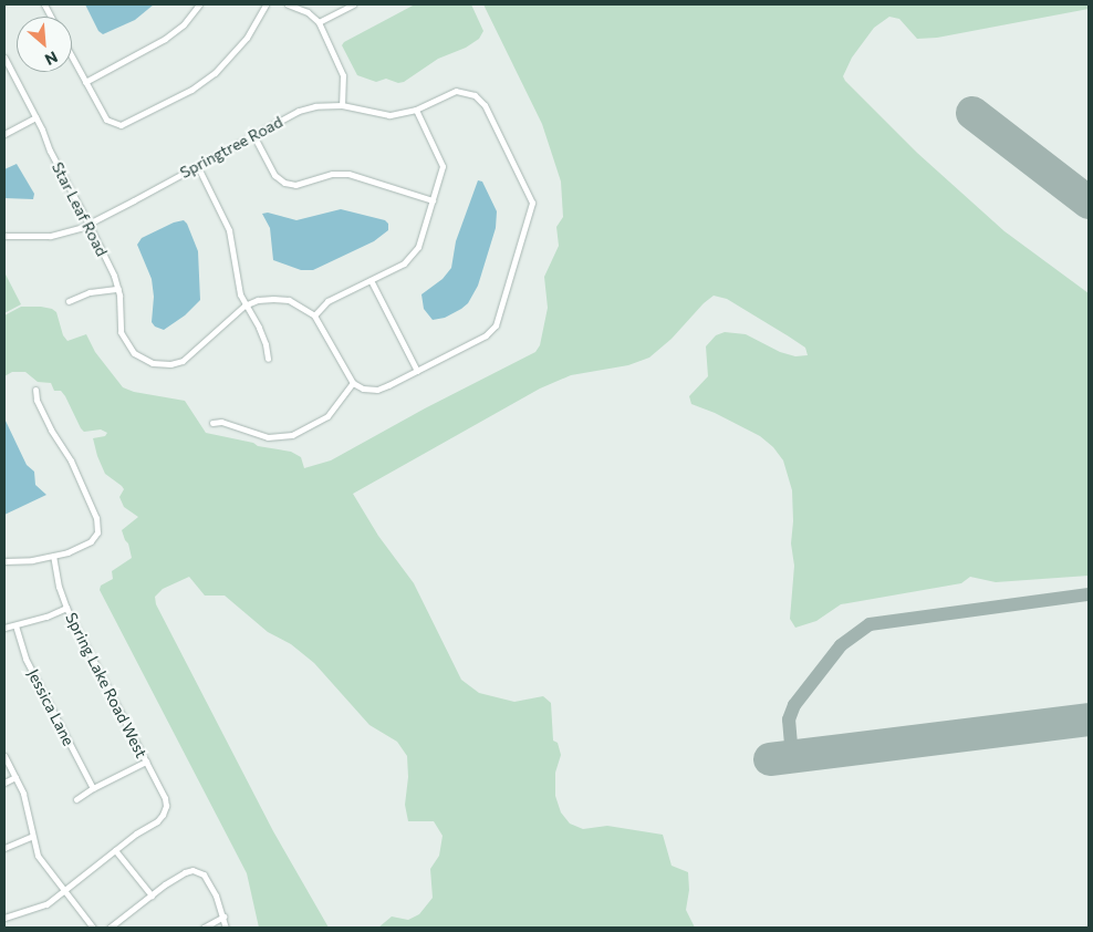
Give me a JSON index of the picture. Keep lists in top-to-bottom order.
{
  "streets": {
    "street": [
      "Springtree Road",
      "Star Leaf Road",
      "Spring Lake Road West",
      "Jessica Lane"
    ]
  },
  "crossings": [
    ["Springtree Road", "Star Leaf Road"]
  ],
  "north": "bottom right"
}
